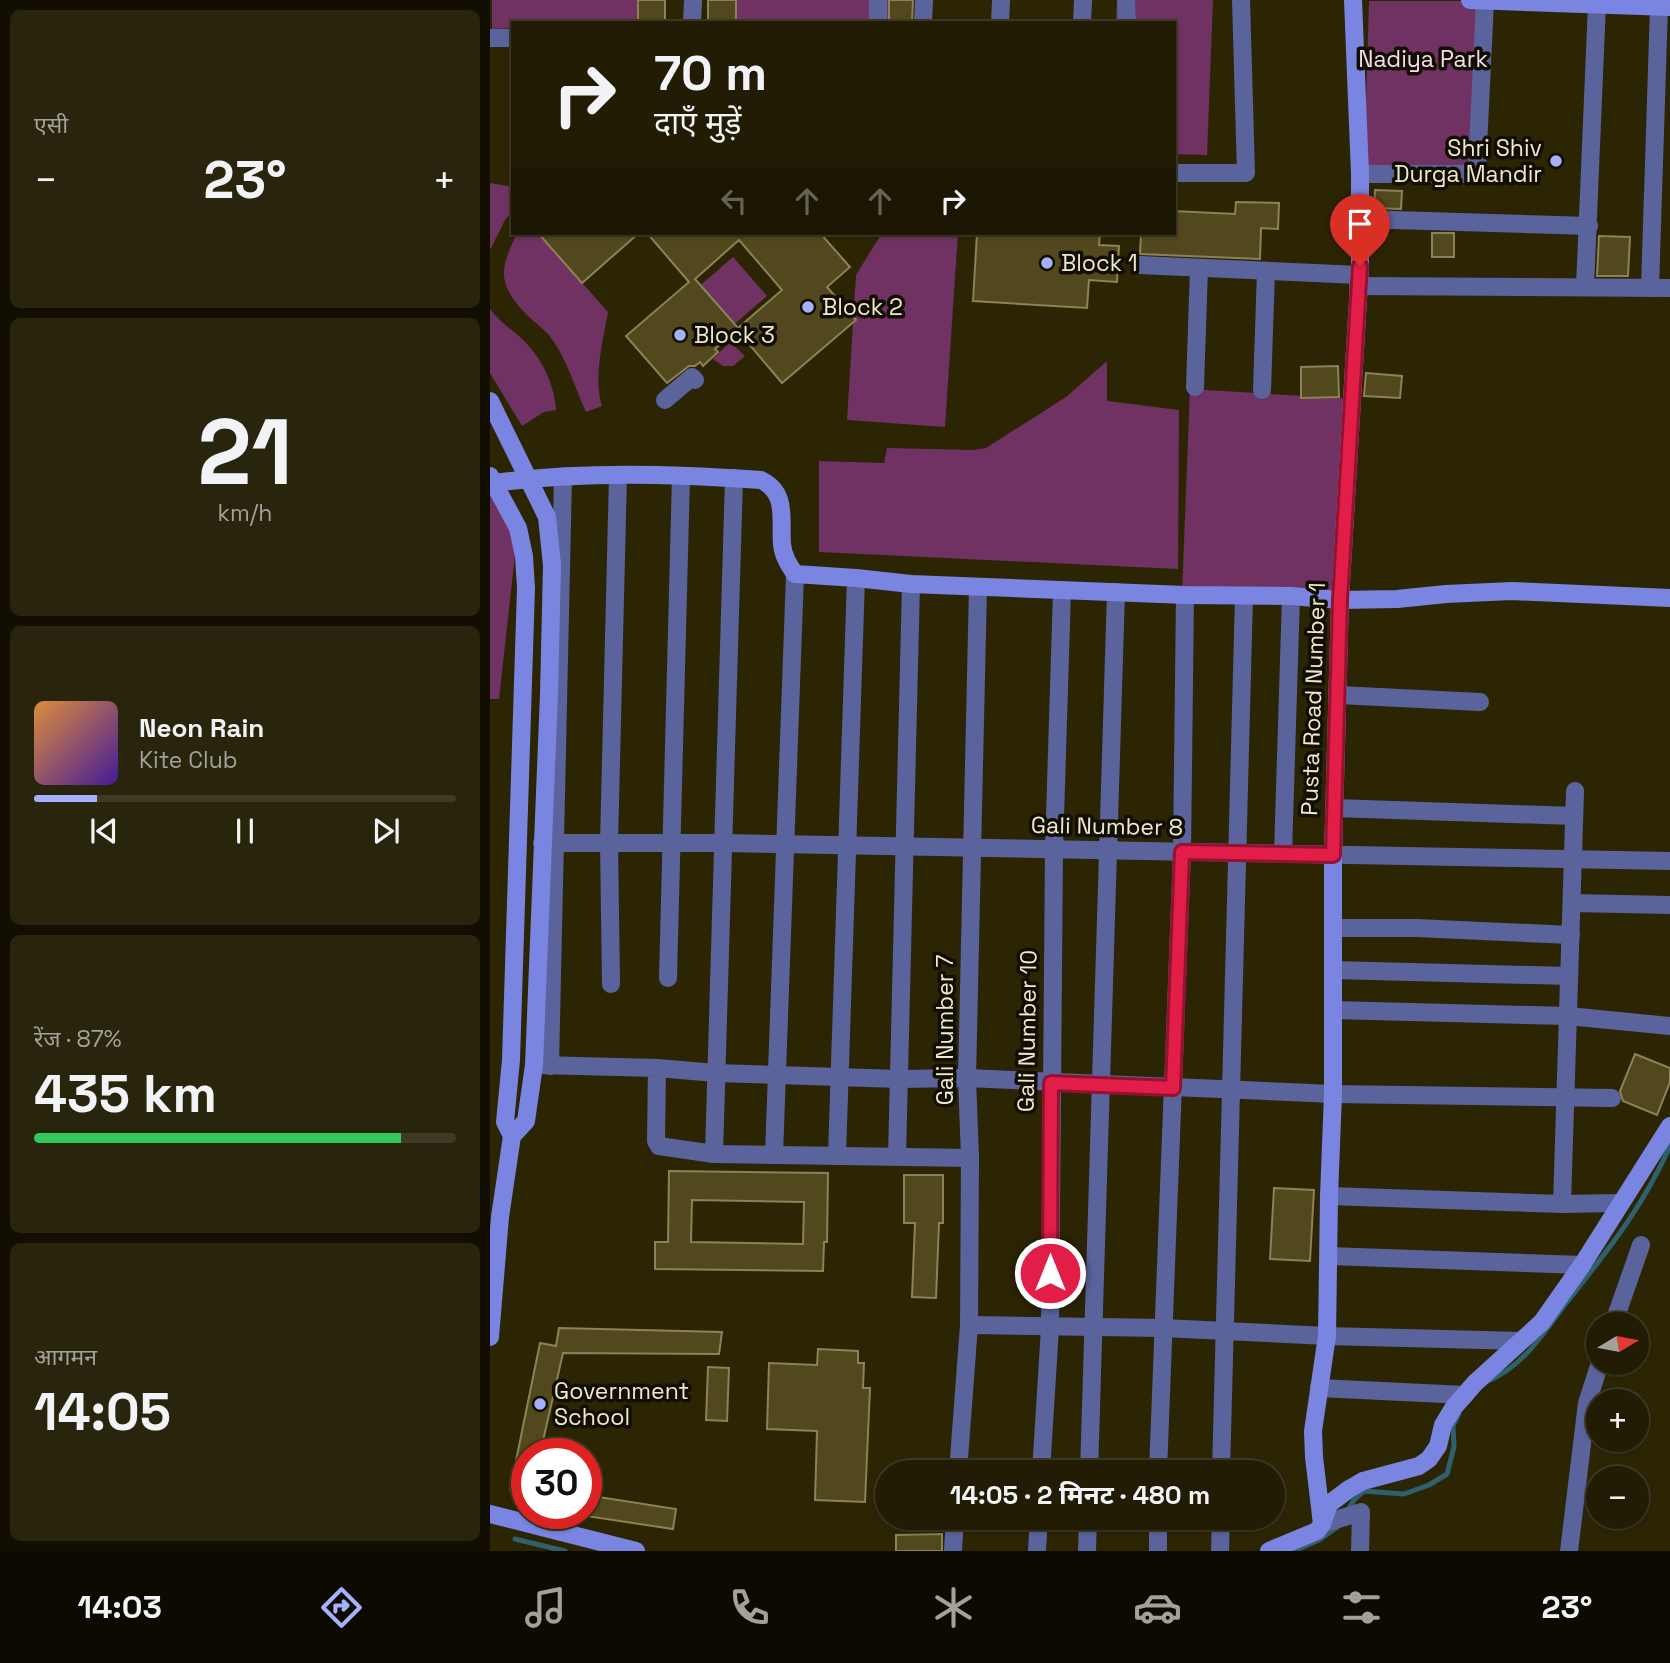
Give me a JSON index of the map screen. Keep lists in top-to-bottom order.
{
  "streets": {
    "street": [
      "Pusta Road Number 1",
      "Gali Number 8",
      "Gali Number 7",
      "Gali Number 10"
    ]
  },
  "crossings": [
    ["Pusta Road Number 1", "Gali Number 8"],
    ["Gali Number 8", "Gali Number 7"],
    ["Gali Number 8", "Gali Number 10"]
  ],
  "parks": ["Nadiya Park"],
  "places": [
    "Shri Shiv Durga Mandir",
    "Block 1",
    "Block 2",
    "Block 3",
    "Government School"
  ],
  "north": "right",
  "page": {
    "tile": [
      "एसी",
      ["21", "km/h"],
      ["रेंज · 87%", "435 km"],
      ["आगमन", "14:05"]
    ],
    "turn": ["70 m", "दाएँ मुड़ें"],
    "heat": ["−", "23°", "+"],
    "song": ["Neon Rain", "Kite Club"],
    "map_buttons": ["+", "−"],
    "limit": "30",
    "trip": "14:05 · 2 मिनट · 480 m",
    "tabs": ["14:03", "23°"]
  }
}
